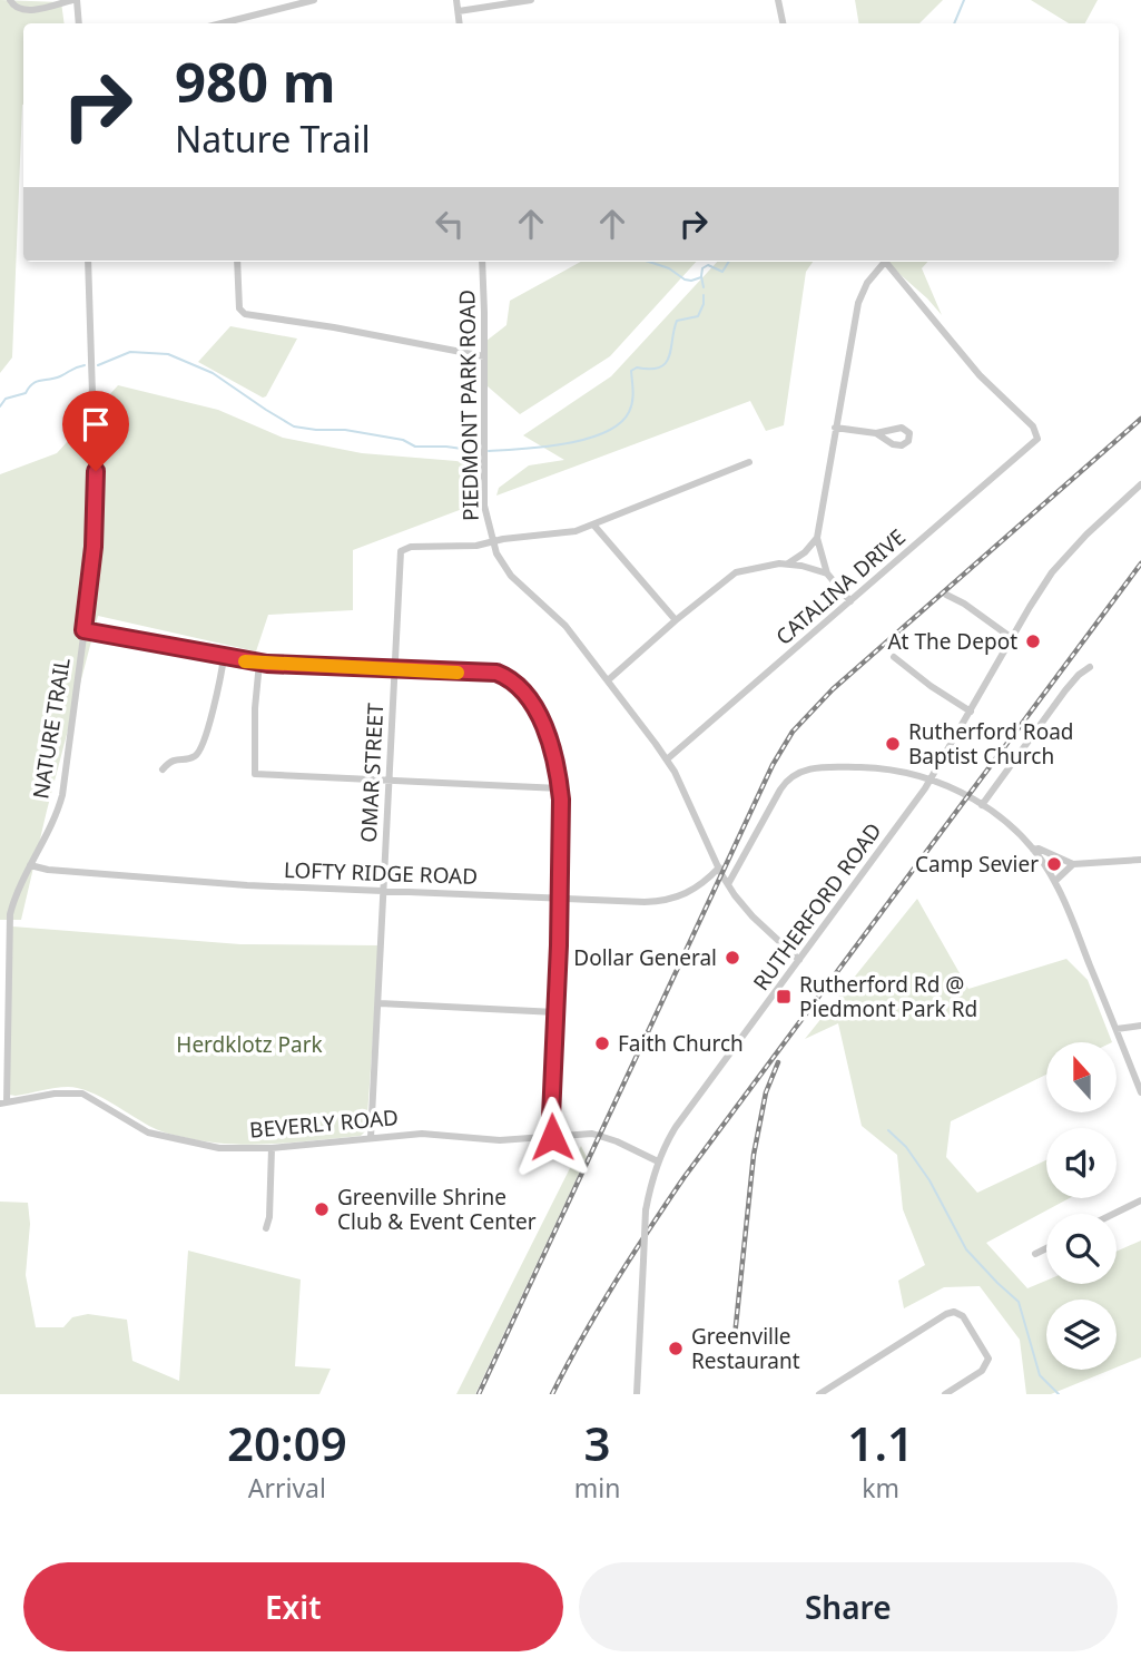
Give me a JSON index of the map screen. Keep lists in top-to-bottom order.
{
  "streets": {
    "street": [
      "PIEDMONT PARK ROAD",
      "CATALINA DRIVE",
      "NATURE TRAIL",
      "OMAR STREET",
      "LOFTY RIDGE ROAD",
      "RUTHERFORD ROAD",
      "BEVERLY ROAD"
    ]
  },
  "crossings": [
    ["PIEDMONT PARK ROAD", "CATALINA DRIVE"],
    ["PIEDMONT PARK ROAD", "OMAR STREET"],
    ["PIEDMONT PARK ROAD", "LOFTY RIDGE ROAD"],
    ["PIEDMONT PARK ROAD", "RUTHERFORD ROAD"],
    ["NATURE TRAIL", "LOFTY RIDGE ROAD"],
    ["NATURE TRAIL", "BEVERLY ROAD"],
    ["OMAR STREET", "LOFTY RIDGE ROAD"],
    ["OMAR STREET", "BEVERLY ROAD"],
    ["RUTHERFORD ROAD", "BEVERLY ROAD"]
  ],
  "parks": ["Herdklotz Park"],
  "places": {
    "other": [
      "At The Depot",
      "Rutherford Road Baptist Church",
      "Camp Sevier",
      "Dollar General",
      "Faith Church",
      "Greenville Shrine Club & Event Center",
      "Greenville Restaurant"
    ],
    "transit": ["Rutherford Rd @ Piedmont Park Rd"]
  },
  "north": "top",
  "page": {
    "turn": ["980 m", "Nature Trail"],
    "eta": [
      "20:09",
      "Arrival",
      "3",
      "min",
      "1.1",
      "km"
    ],
    "buttons": ["Exit", "Share"]
  }
}
